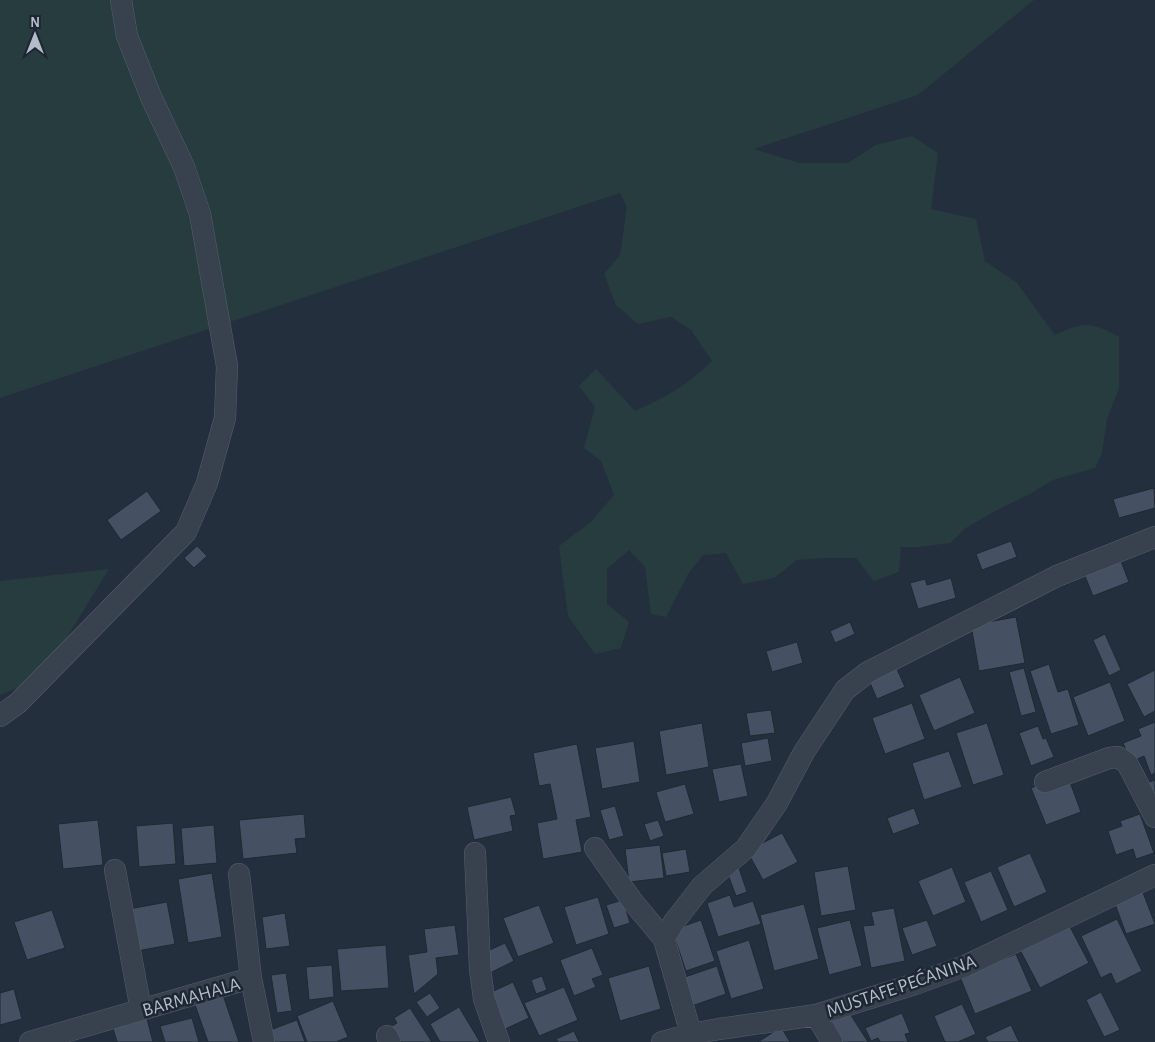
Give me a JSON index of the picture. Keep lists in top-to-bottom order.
{
  "streets": {
    "street": ["MUSTAFE PEĆANINA", "BARMAHALA"]
  },
  "north": "top"
}
